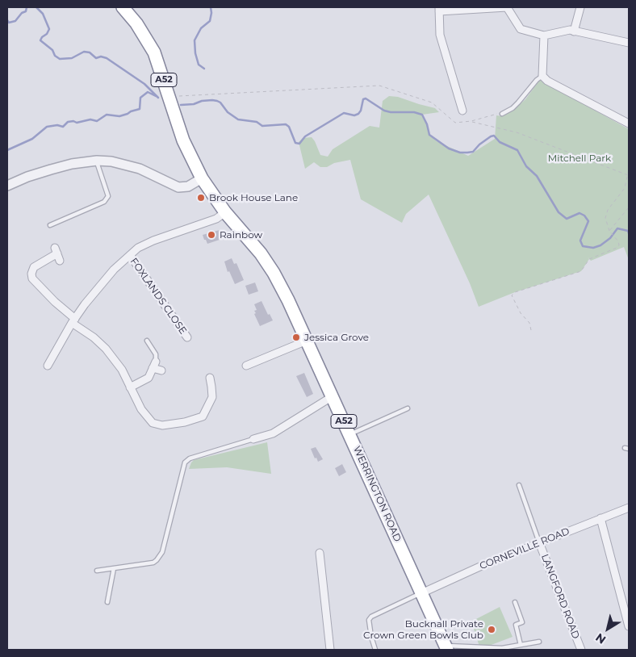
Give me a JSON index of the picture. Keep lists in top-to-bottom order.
{
  "streets": {
    "highway": ["A52", "WERRINGTON ROAD"],
    "street": ["FOXLANDS CLOSE", "CORNEVILLE ROAD", "LANGFORD ROAD"]
  },
  "crossings": [
    ["A52", "WERRINGTON ROAD"],
    ["WERRINGTON ROAD", "CORNEVILLE ROAD"],
    ["CORNEVILLE ROAD", "LANGFORD ROAD"]
  ],
  "parks": ["Mitchell Park"],
  "places": [
    "Brook House Lane",
    "Rainbow",
    "Jessica Grove",
    "Bucknall Private Crown Green Bowls Club"
  ],
  "north": "bottom left"
}
